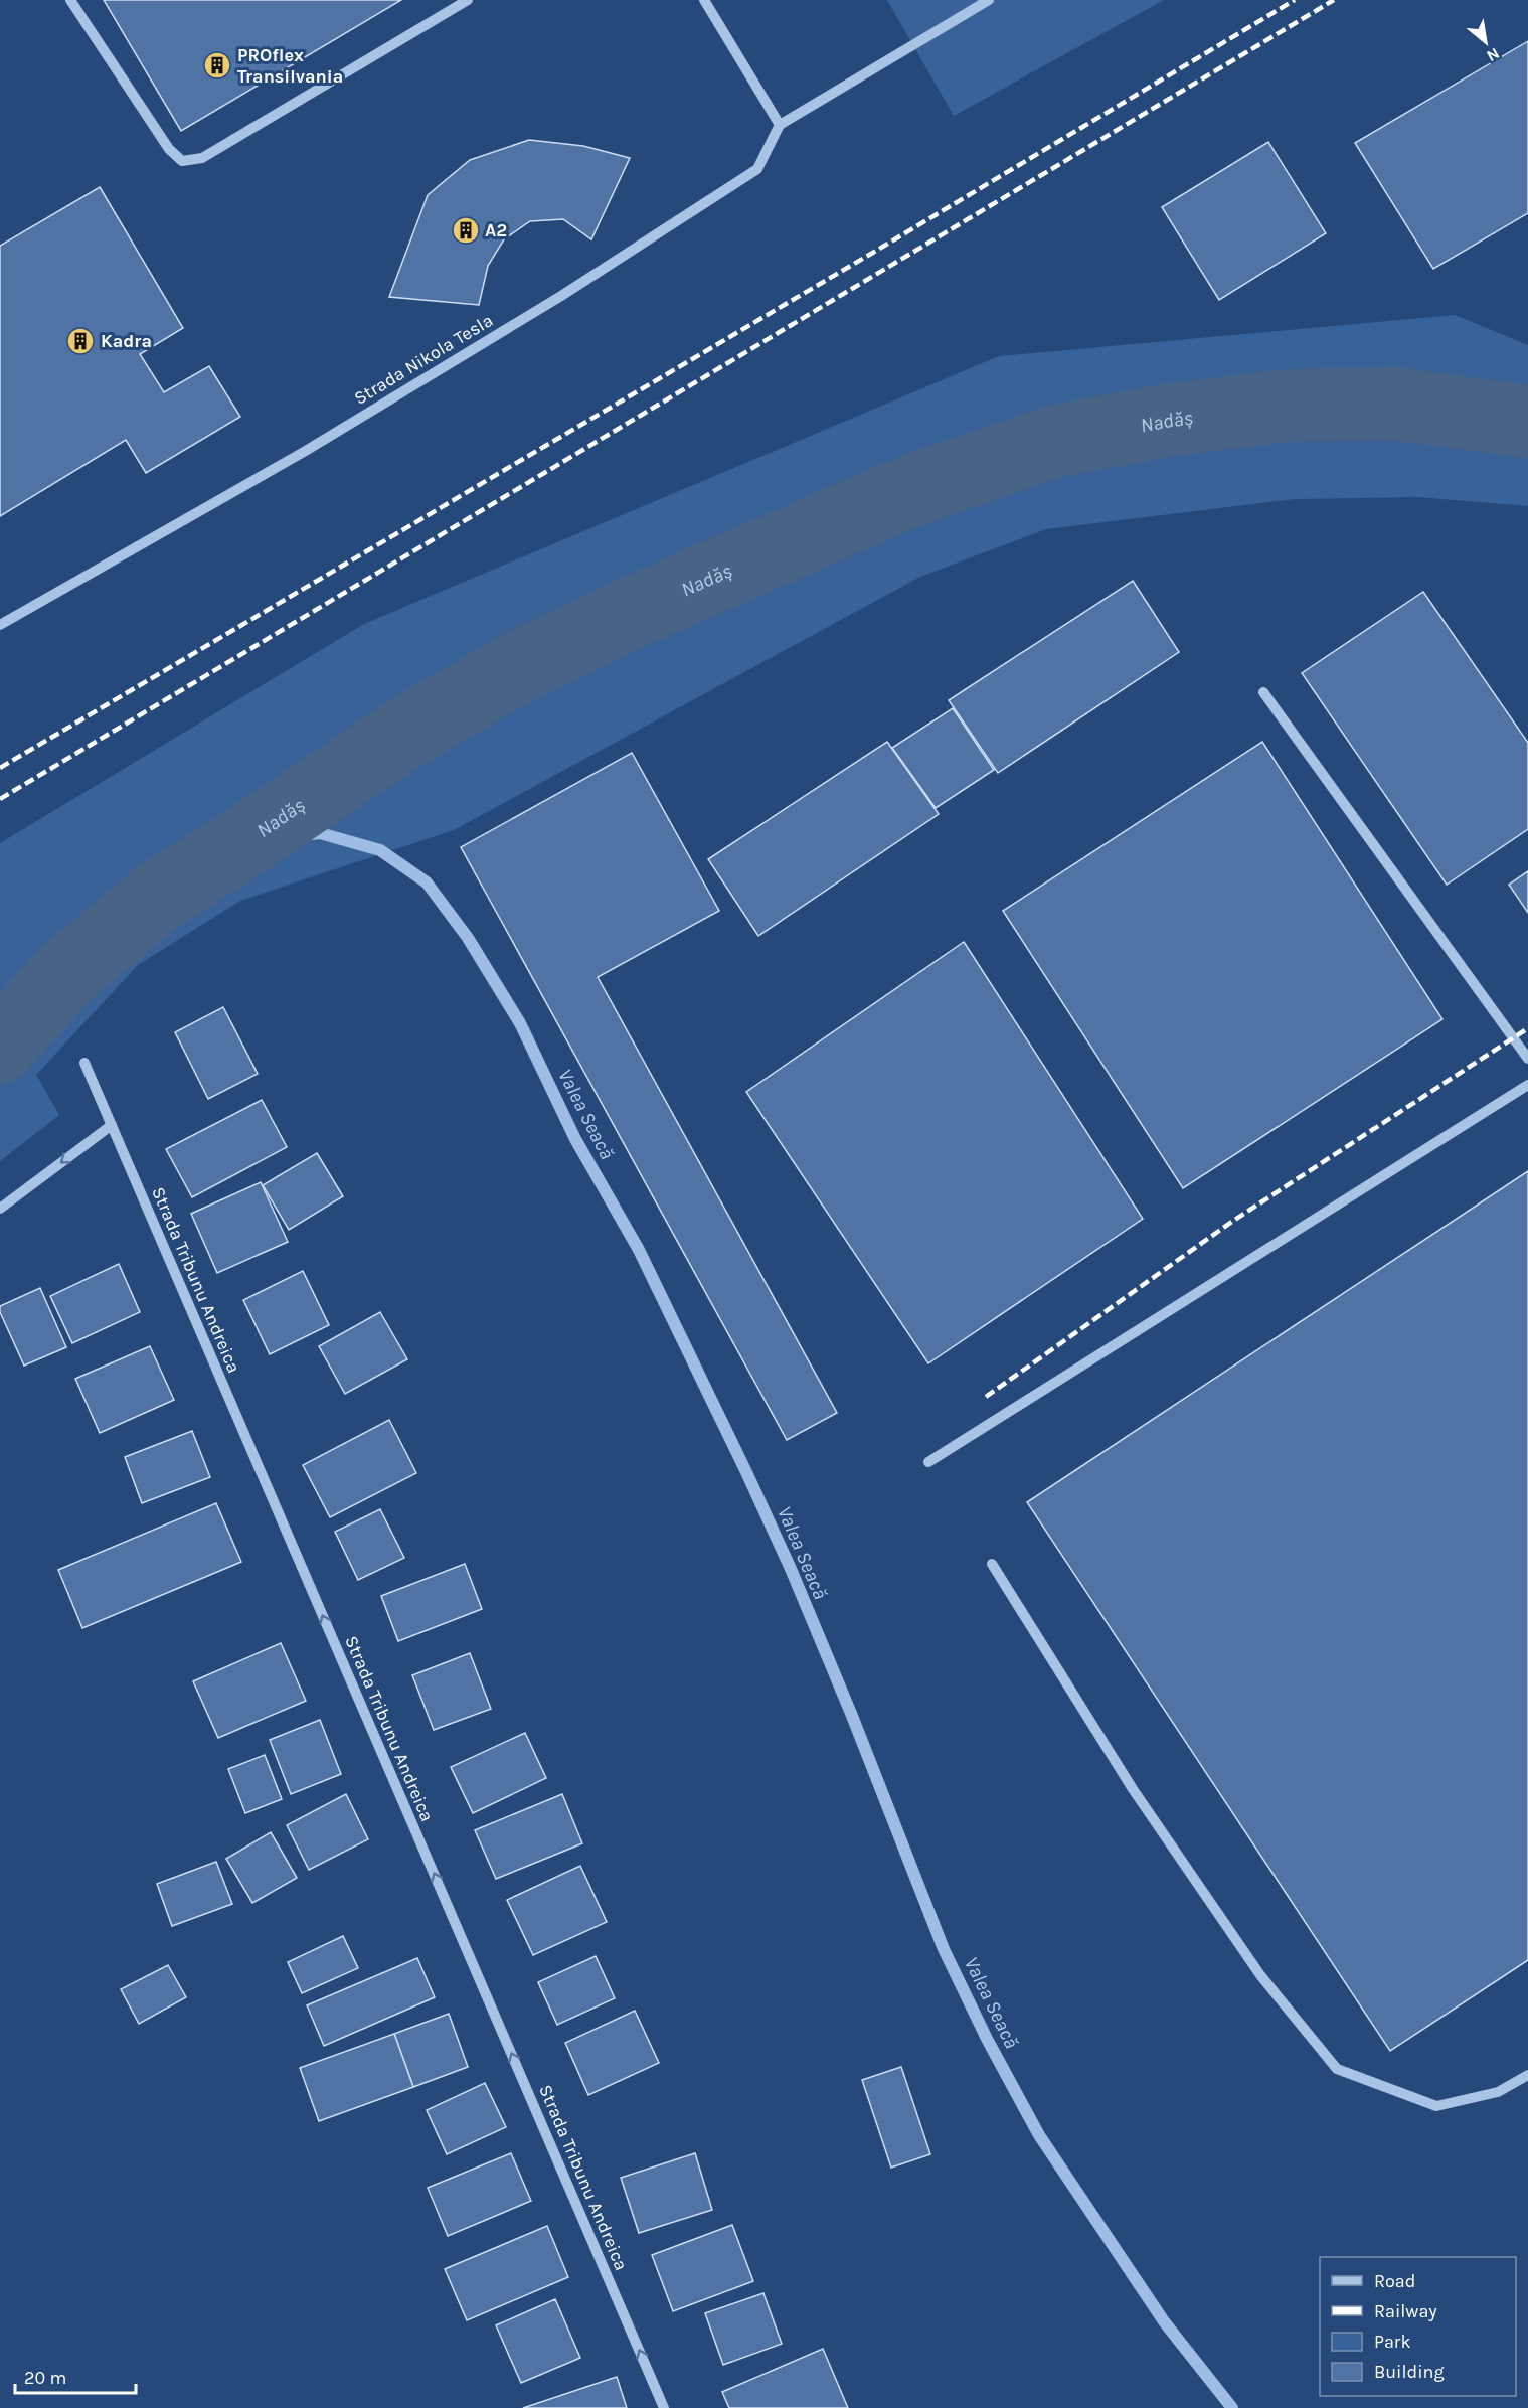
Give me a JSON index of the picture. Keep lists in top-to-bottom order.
{
  "streets": {
    "street": ["Strada Nikola Tesla", "Strada Tribunu Andreica"]
  },
  "one_way": ["Strada Tribunu Andreica"],
  "water": ["Nadăș", "Valea Seacă"],
  "places": {
    "building": ["PROflex Transilvania", "A2", "Kadra"]
  },
  "legend": [
    "Road",
    "Railway",
    "Park",
    "Building"
  ],
  "scale_bar": "20 m",
  "north": "bottom right"
}
